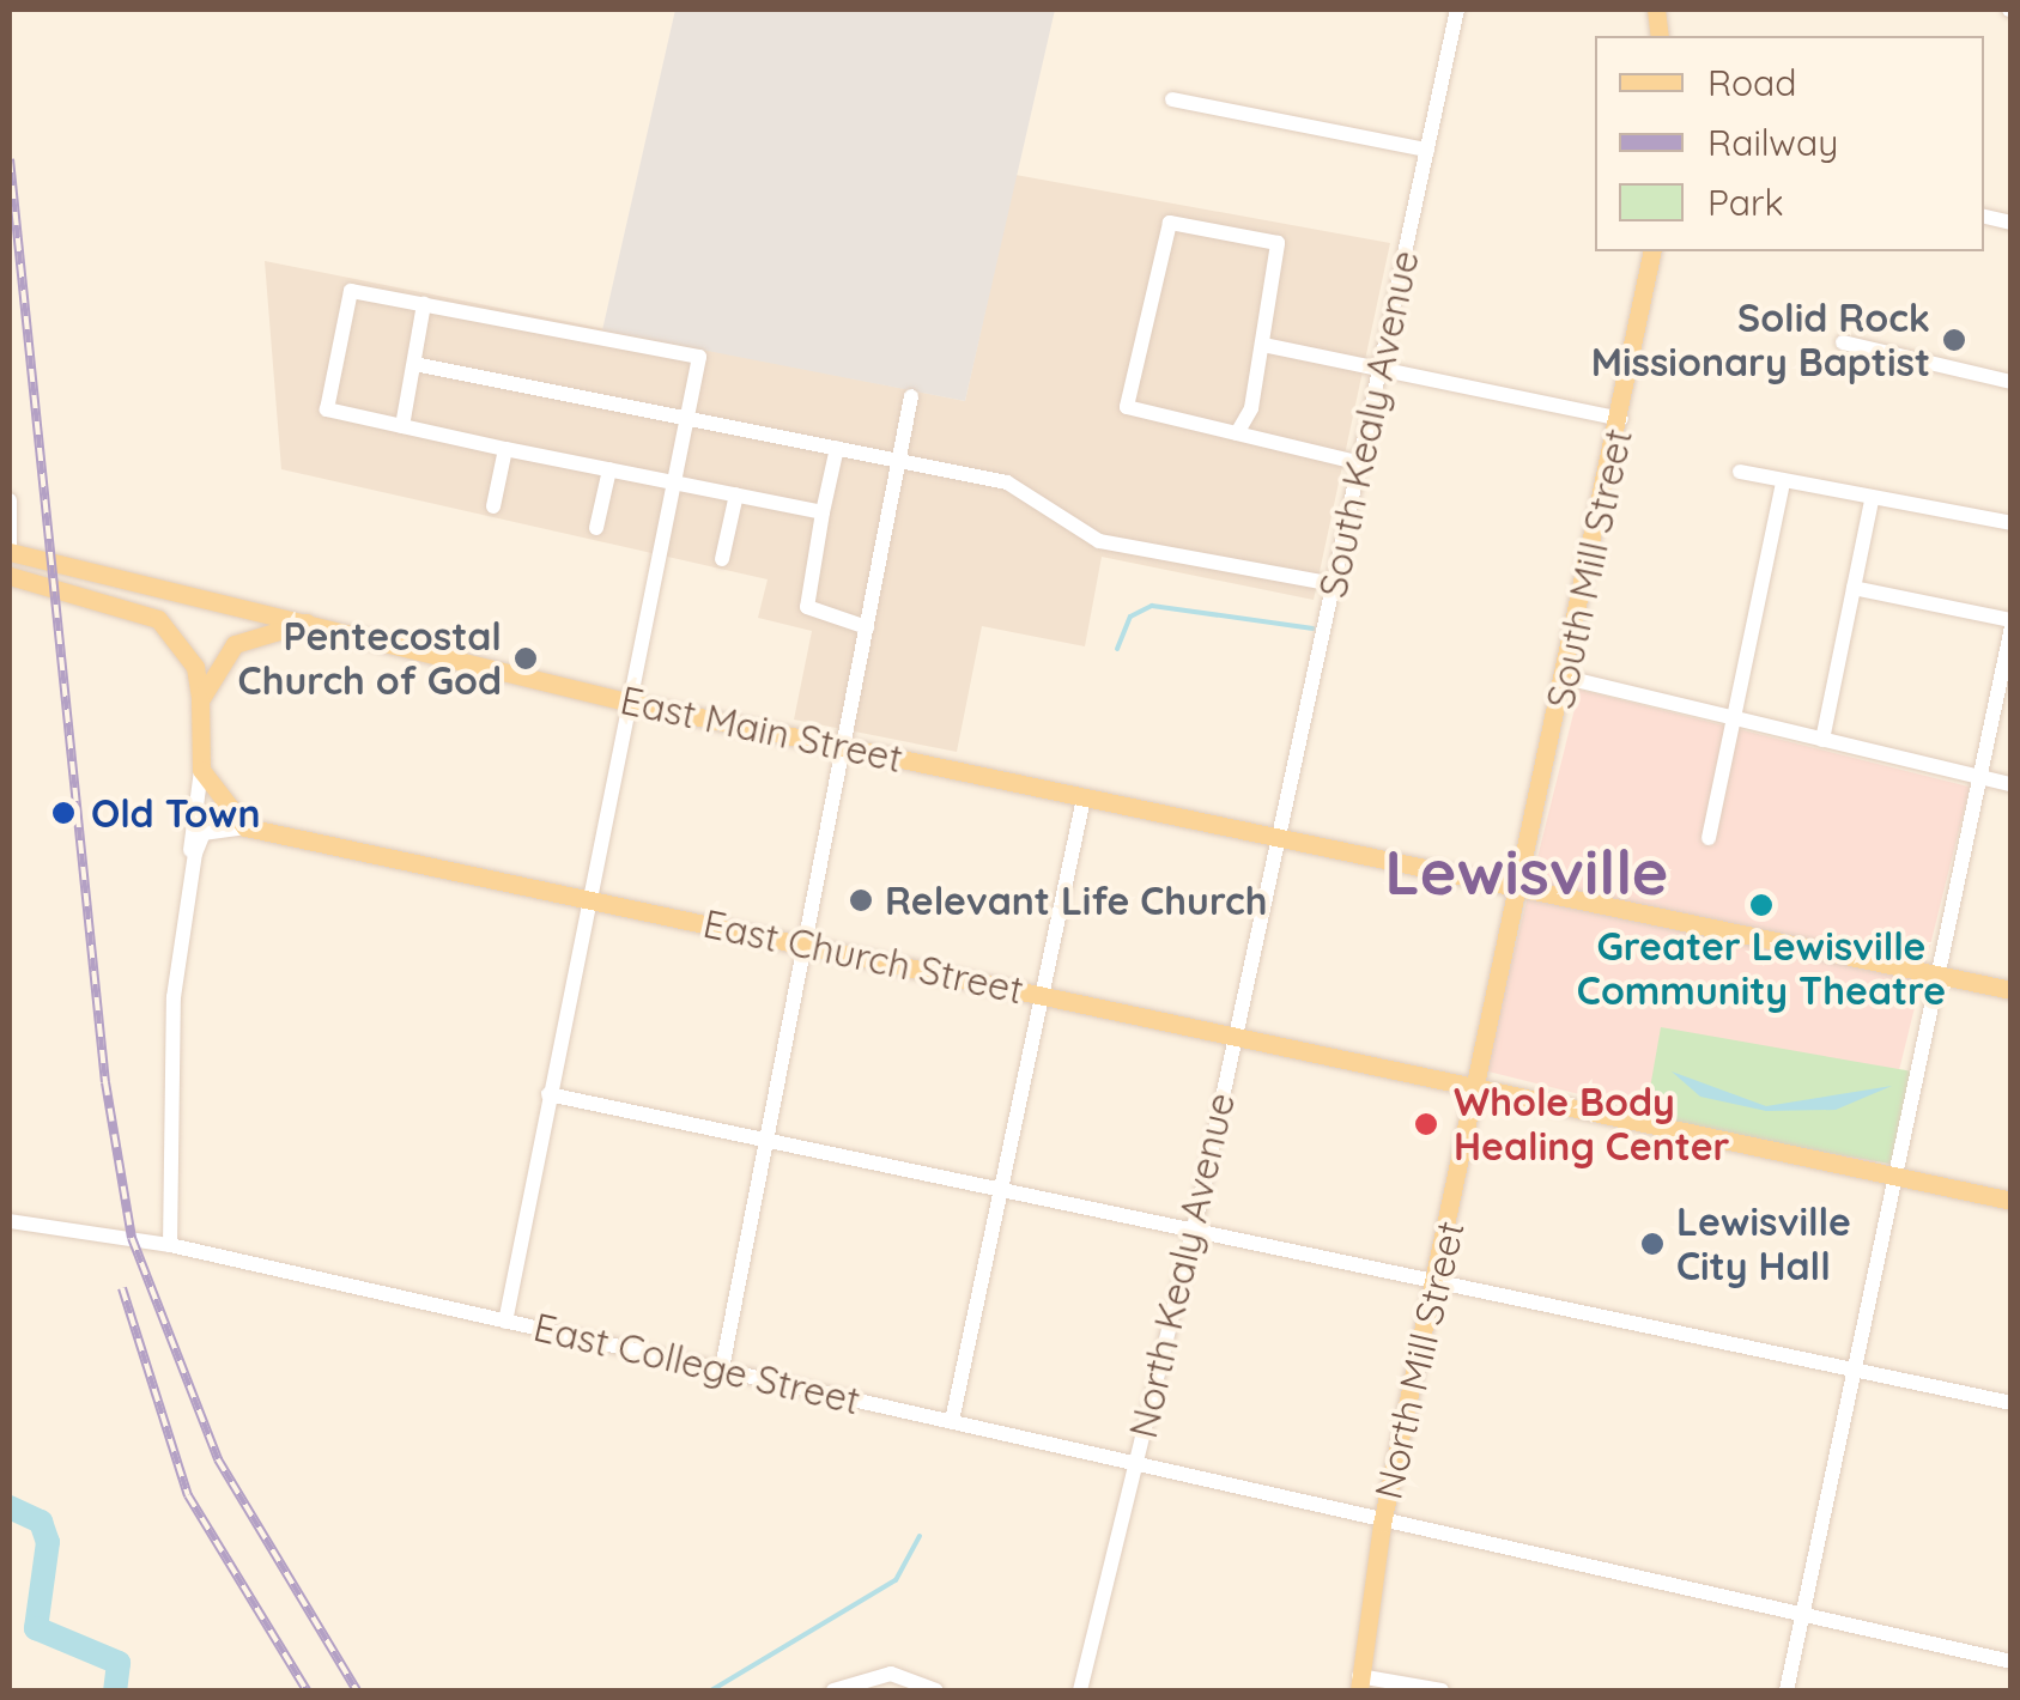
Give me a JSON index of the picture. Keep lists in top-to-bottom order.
{
  "streets": {
    "main road": [
      "South Mill Street",
      "East Main Street",
      "East Church Street",
      "North Mill Street"
    ],
    "street": ["South Kealy Avenue", "North Kealy Avenue", "East College Street"]
  },
  "crossings": [
    ["South Kealy Avenue", "East Main Street"],
    ["South Kealy Avenue", "North Kealy Avenue"],
    ["South Mill Street", "East Main Street"],
    ["South Mill Street", "North Mill Street"],
    ["East Main Street", "North Kealy Avenue"],
    ["East Main Street", "North Mill Street"],
    ["East Church Street", "North Kealy Avenue"],
    ["East Church Street", "North Mill Street"],
    ["North Kealy Avenue", "East College Street"],
    ["North Mill Street", "East College Street"]
  ],
  "districts": ["Lewisville"],
  "places": [
    "Solid Rock Missionary Baptist",
    "Pentecostal Church of God",
    "Old Town",
    "Relevant Life Church",
    "Greater Lewisville Community Theatre",
    "Whole Body Healing Center",
    "Lewisville City Hall"
  ],
  "legend": ["Road", "Railway", "Park"]
}
